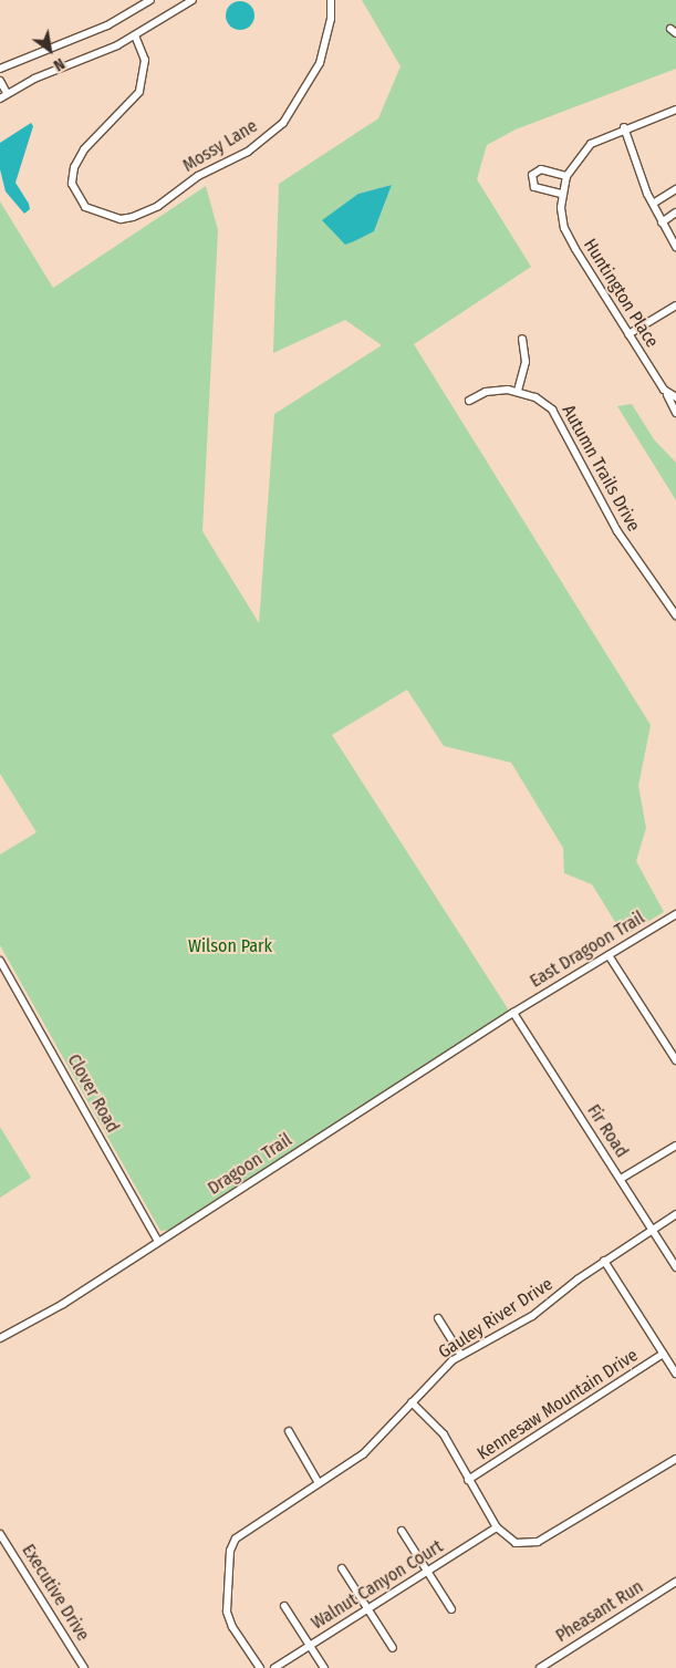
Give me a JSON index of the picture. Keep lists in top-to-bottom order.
{
  "streets": {
    "street": [
      "Mossy Lane",
      "Huntington Place",
      "Autumn Trails Drive",
      "East Dragoon Trail",
      "Clover Road",
      "Fir Road",
      "Dragoon Trail",
      "Gauley River Drive",
      "Kennesaw Mountain Drive",
      "Walnut Canyon Court",
      "Executive Drive",
      "Pheasant Run"
    ]
  },
  "crossings": [
    ["East Dragoon Trail", "Fir Road"],
    ["East Dragoon Trail", "Dragoon Trail"],
    ["Clover Road", "Dragoon Trail"],
    ["Fir Road", "Dragoon Trail"],
    ["Fir Road", "Gauley River Drive"]
  ],
  "parks": ["Wilson Park"],
  "north": "bottom right"
}
